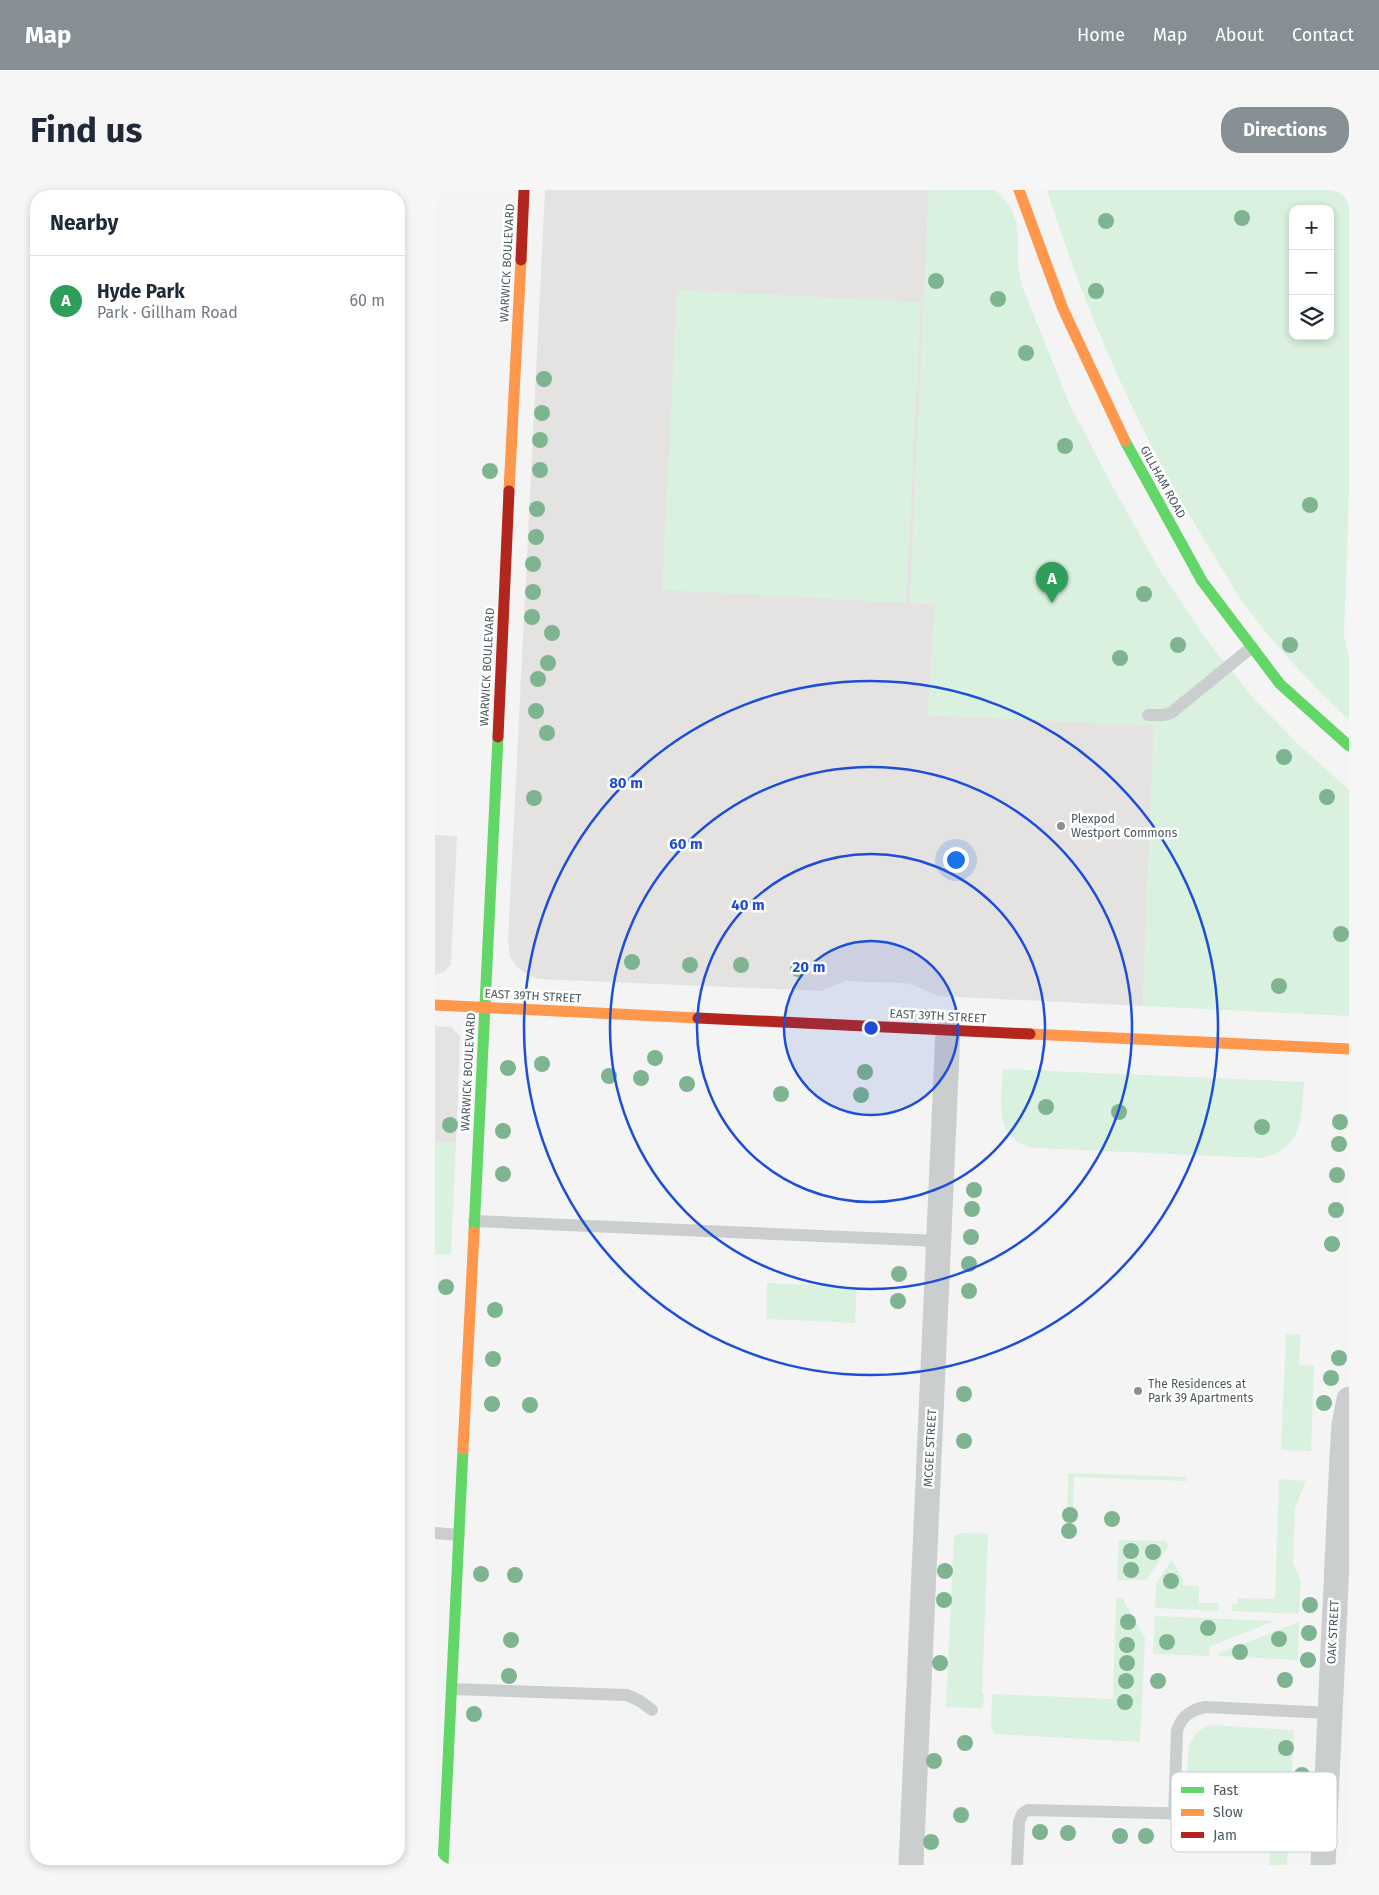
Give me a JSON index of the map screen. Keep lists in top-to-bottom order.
{
  "streets": {
    "street": [
      "WARWICK BOULEVARD",
      "GILLHAM ROAD",
      "EAST 39TH STREET",
      "MCGEE STREET",
      "OAK STREET"
    ]
  },
  "crossings": [
    ["WARWICK BOULEVARD", "EAST 39TH STREET"],
    ["EAST 39TH STREET", "MCGEE STREET"]
  ],
  "places": ["Plexpod Westport Commons", "The Residences at Park 39 Apartments"],
  "legend": ["Fast", "Slow", "Jam"],
  "page": {
    "header": "Map",
    "nav": [
      "Home",
      "Map",
      "About",
      "Contact"
    ],
    "buttons": "Directions",
    "title": "Find us",
    "heading": "Nearby",
    "map_buttons": ["+", "−"],
    "list": [
      {
        "mark": "A",
        "name": "Hyde Park",
        "note": "Park · Gillham Road",
        "value": "60 m"
      }
    ],
    "pins": "A"
  },
  "rings": [
    "80 m",
    "60 m",
    "40 m",
    "20 m"
  ]
}
